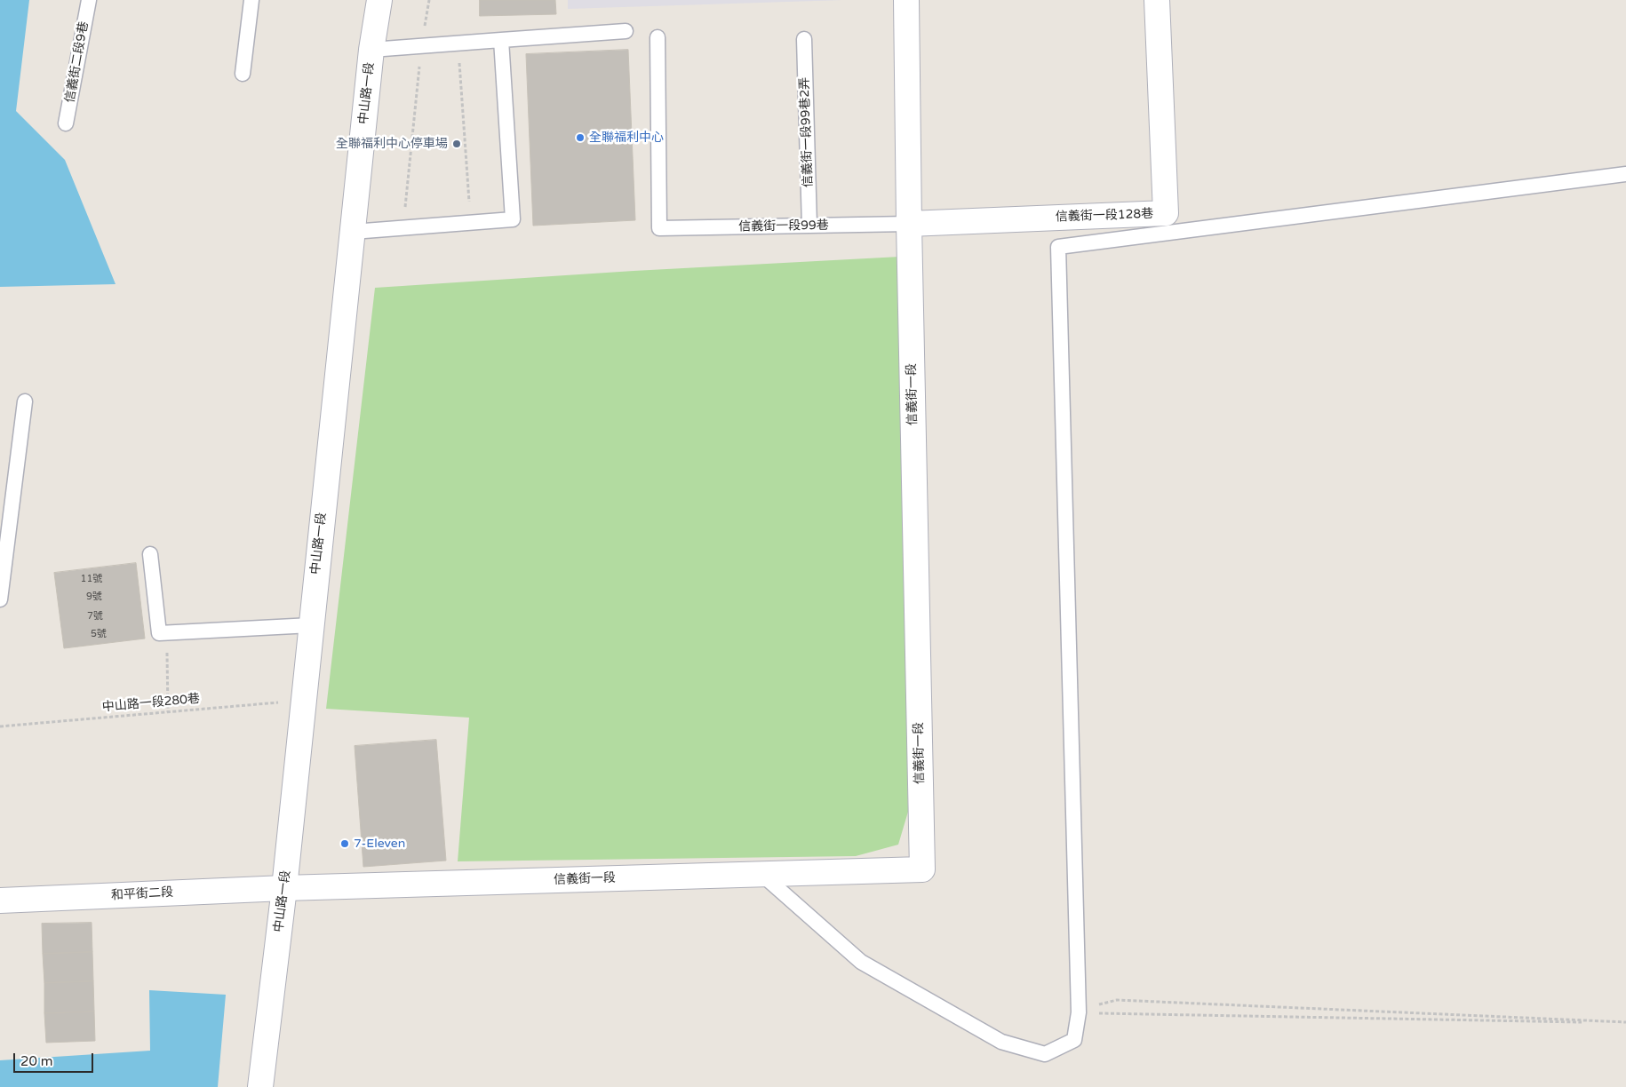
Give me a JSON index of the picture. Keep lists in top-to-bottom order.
{
  "streets": {
    "street": [
      "中山路一段",
      "信義街一段128巷",
      "信義街一段",
      "和平街二段"
    ],
    "lane": ["信義街二段9巷", "信義街一段99巷2弄", "信義街一段99巷"],
    "path": ["中山路一段280巷"]
  },
  "crossings": [
    ["中山路一段", "信義街一段"],
    ["中山路一段", "中山路一段280巷"],
    ["中山路一段", "和平街二段"],
    ["信義街一段99巷2弄", "信義街一段99巷"],
    ["信義街一段128巷", "信義街一段99巷"],
    ["信義街一段128巷", "信義街一段"],
    ["信義街一段99巷", "信義街一段"],
    ["信義街一段", "和平街二段"]
  ],
  "places": ["全聯福利中心", "全聯福利中心停車場", "7-Eleven"],
  "house_numbers": [
    "11號",
    "9號",
    "7號",
    "5號"
  ],
  "scale_bar": "20 m"
}
